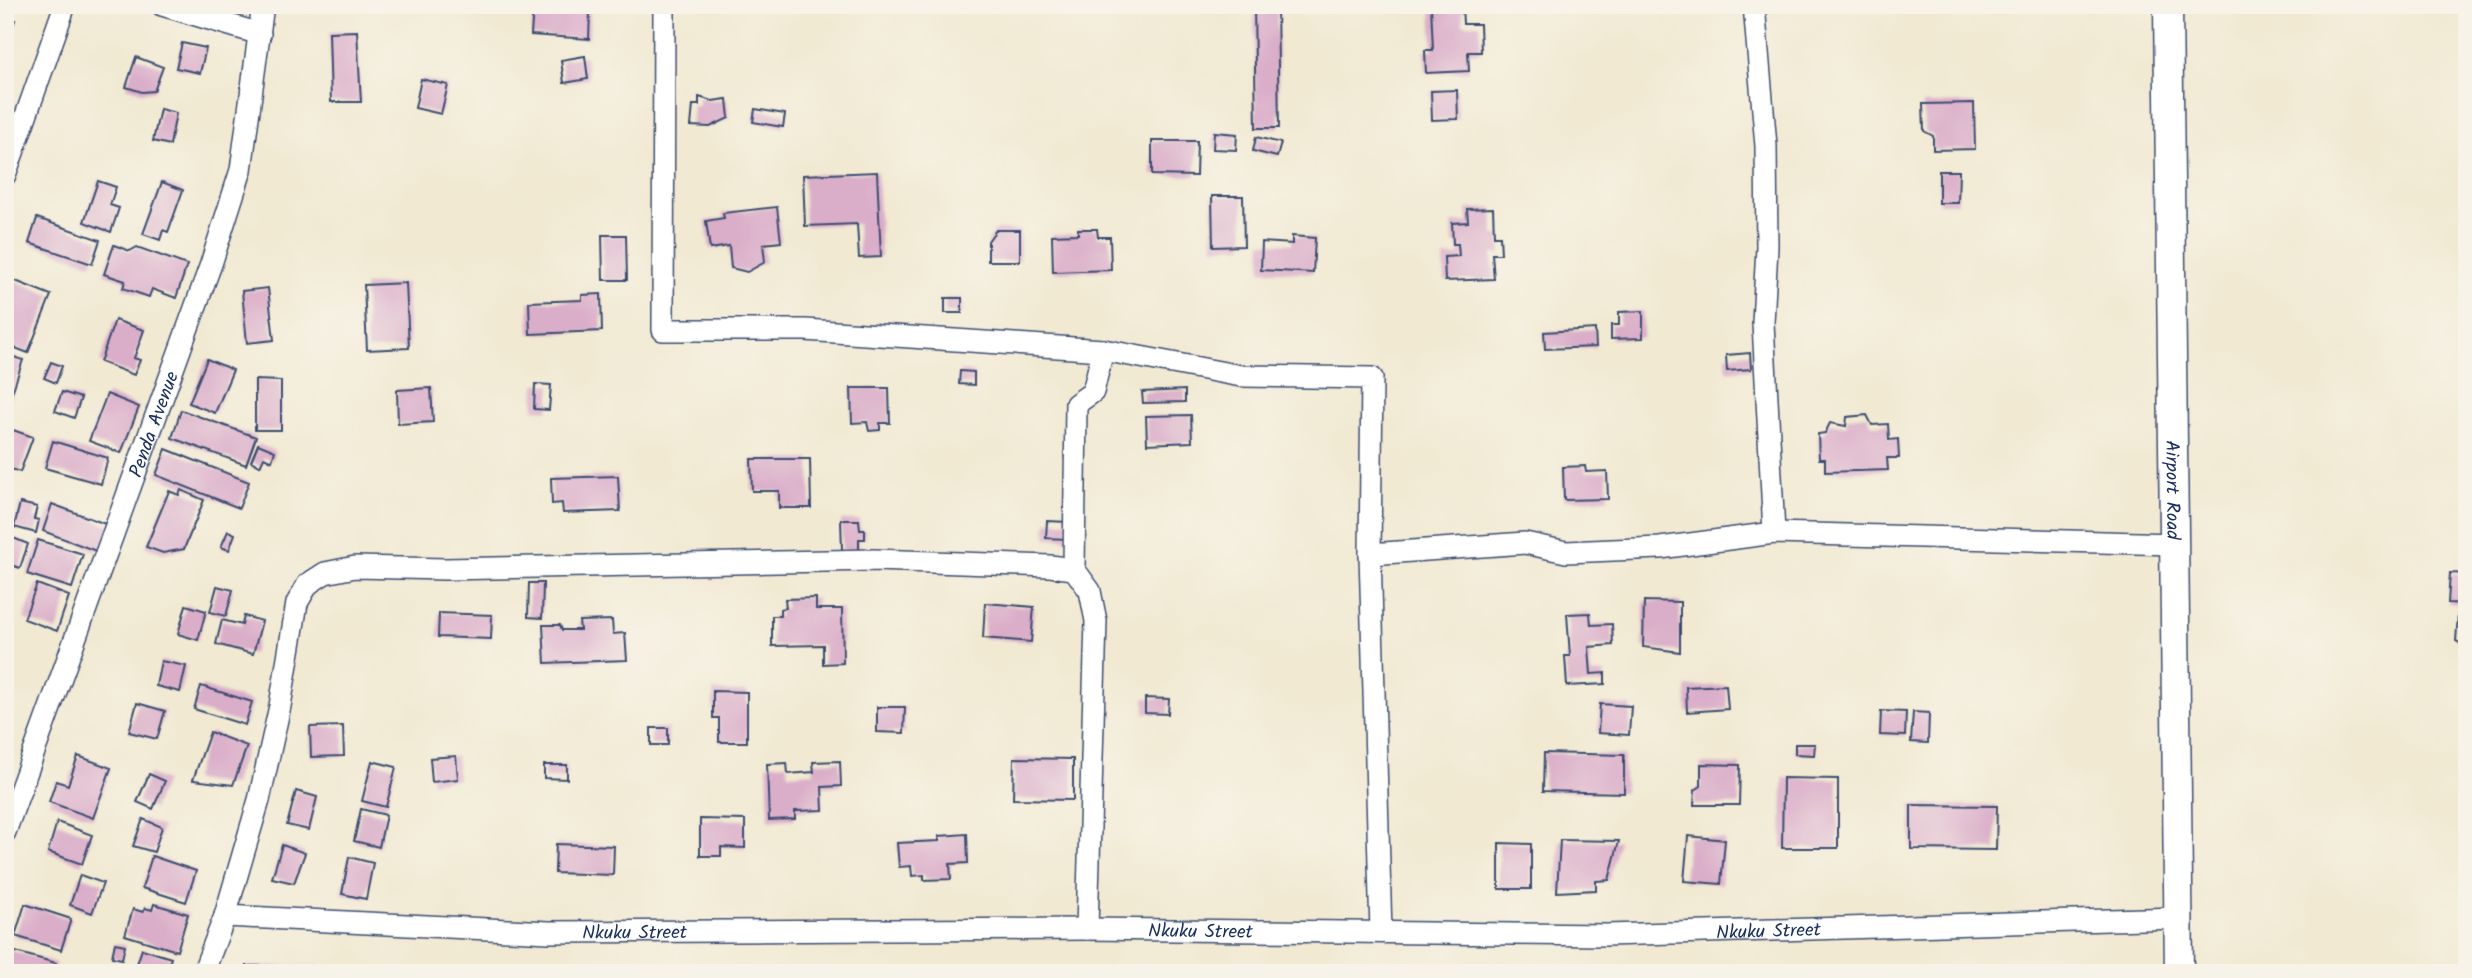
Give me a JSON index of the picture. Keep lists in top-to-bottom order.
{
  "streets": {
    "street": ["Penda Avenue", "Airport Road", "Nkuku Street"]
  },
  "crossings": [
    ["Airport Road", "Nkuku Street"]
  ]
}
